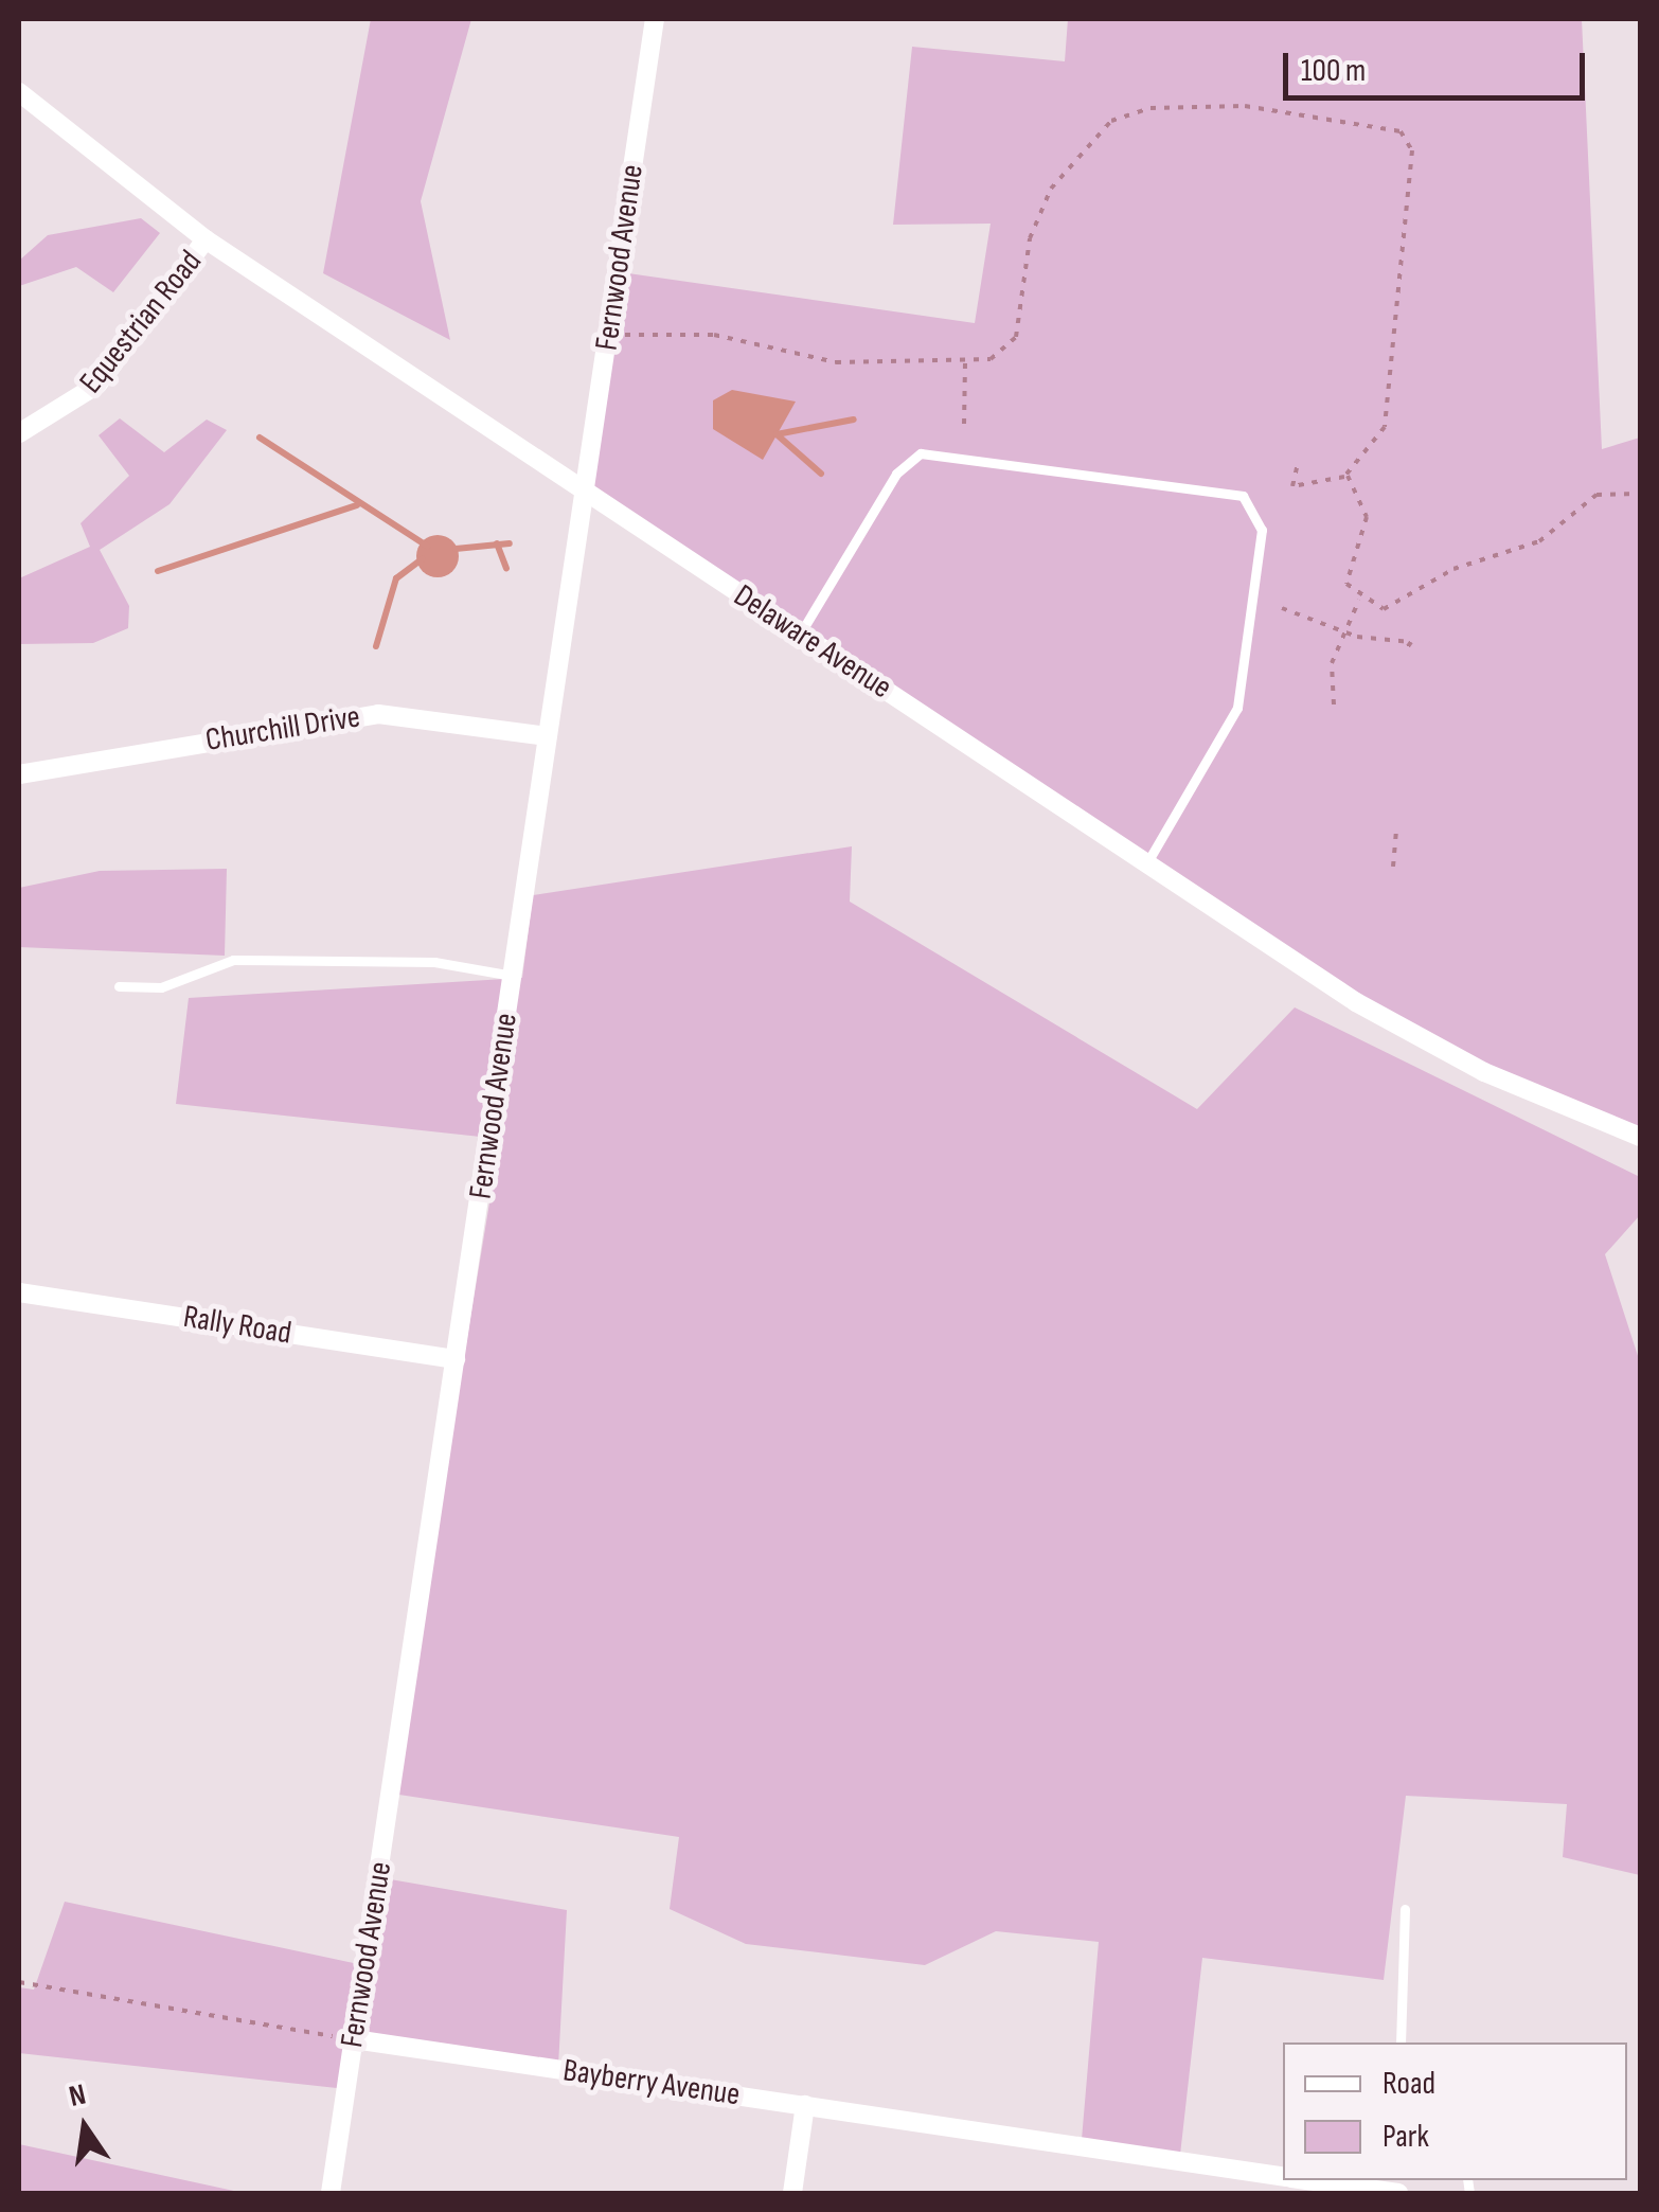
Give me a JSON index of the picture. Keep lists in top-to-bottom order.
{
  "streets": {
    "street": [
      "Fernwood Avenue",
      "Equestrian Road",
      "Delaware Avenue",
      "Churchill Drive",
      "Rally Road",
      "Bayberry Avenue"
    ]
  },
  "crossings": [
    ["Fernwood Avenue", "Delaware Avenue"],
    ["Fernwood Avenue", "Churchill Drive"],
    ["Fernwood Avenue", "Rally Road"],
    ["Fernwood Avenue", "Bayberry Avenue"],
    ["Equestrian Road", "Delaware Avenue"]
  ],
  "legend": ["Road", "Park"],
  "scale_bar": "100 m",
  "north": "top"
}
